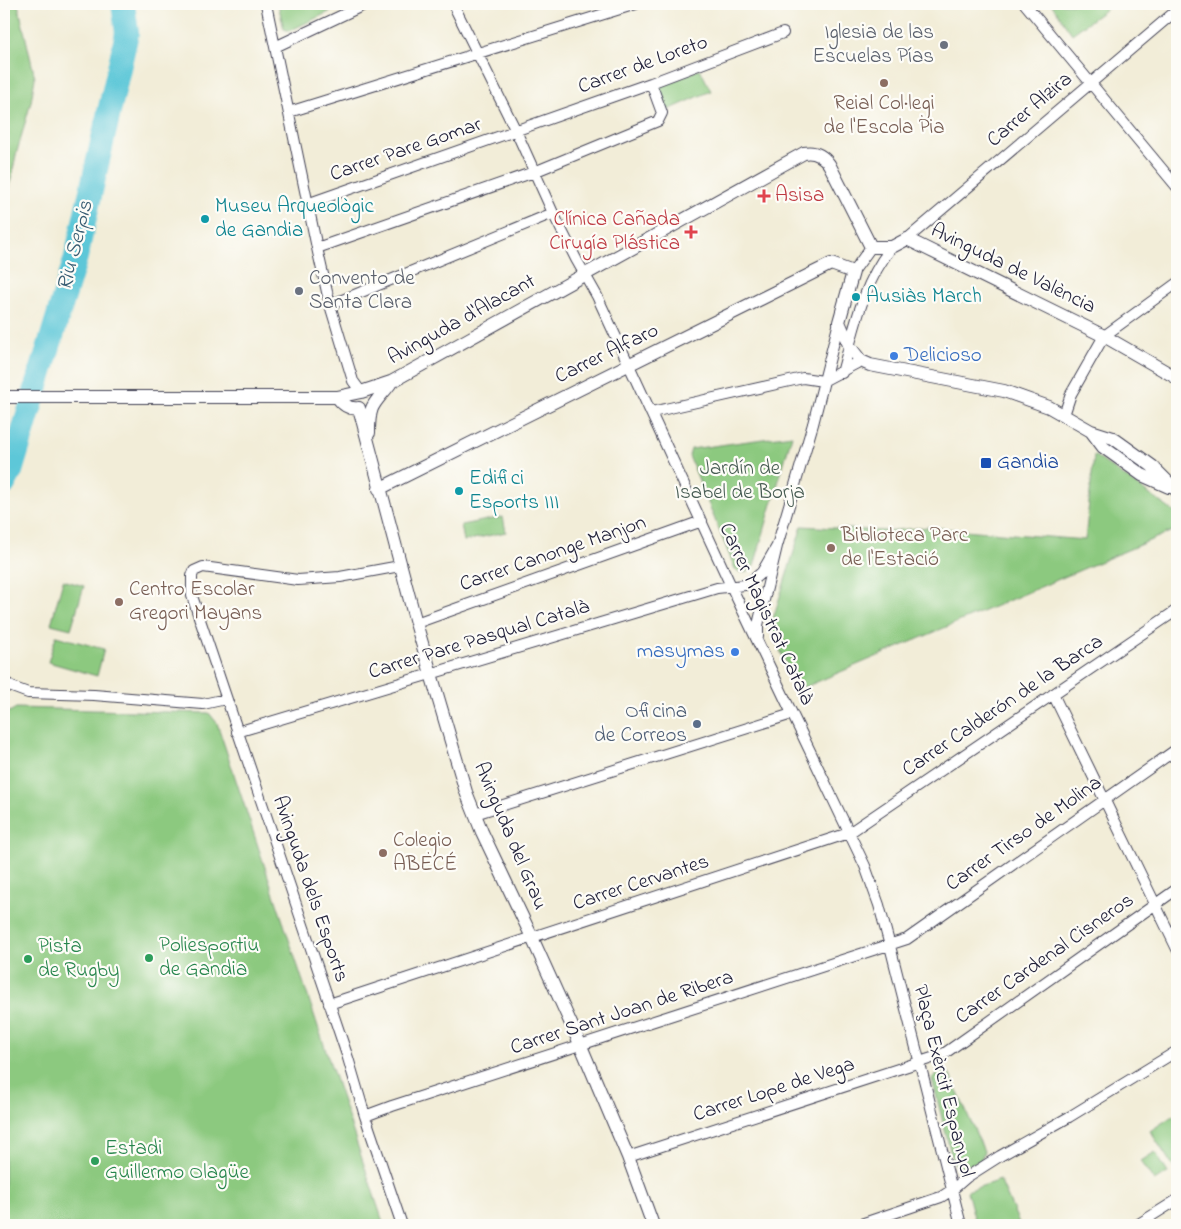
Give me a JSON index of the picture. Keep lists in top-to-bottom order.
{
  "streets": {
    "street": [
      "Carrer de Loreto",
      "Carrer Alzira",
      "Carrer Pare Gomar",
      "Avinguda de València",
      "Avinguda d'Alacant",
      "Carrer Alfaro",
      "Carrer Canonge Manjon",
      "Carrer Magistrat Català",
      "Carrer Pare Pasqual Català",
      "Carrer Calderón de la Barca",
      "Carrer Tirso de Molina",
      "Avinguda del Grau",
      "Carrer Cervantes",
      "Avinguda dels Esports",
      "Carrer Cardenal Cisneros",
      "Carrer Sant Joan de Ribera",
      "Plaça Exèrcit Espanyol",
      "Carrer Lope de Vega"
    ]
  },
  "crossings": [
    ["Carrer de Loreto", "Carrer Pare Gomar"],
    ["Carrer de Loreto", "Carrer Magistrat Català"],
    ["Carrer Alzira", "Avinguda de València"],
    ["Carrer Pare Gomar", "Carrer Magistrat Català"],
    ["Avinguda de València", "Avinguda d'Alacant"],
    ["Avinguda d'Alacant", "Carrer Magistrat Català"],
    ["Avinguda d'Alacant", "Avinguda del Grau"],
    ["Carrer Alfaro", "Carrer Magistrat Català"],
    ["Carrer Alfaro", "Avinguda del Grau"],
    ["Carrer Canonge Manjon", "Carrer Magistrat Català"],
    ["Carrer Canonge Manjon", "Avinguda del Grau"],
    ["Carrer Magistrat Català", "Carrer Pare Pasqual Català"],
    ["Carrer Magistrat Català", "Carrer Calderón de la Barca"],
    ["Carrer Magistrat Català", "Carrer Tirso de Molina"],
    ["Carrer Magistrat Català", "Carrer Cervantes"],
    ["Carrer Magistrat Català", "Carrer Sant Joan de Ribera"],
    ["Carrer Magistrat Català", "Plaça Exèrcit Espanyol"],
    ["Carrer Pare Pasqual Català", "Avinguda del Grau"],
    ["Carrer Pare Pasqual Català", "Avinguda dels Esports"],
    ["Carrer Calderón de la Barca", "Carrer Cervantes"],
    ["Carrer Tirso de Molina", "Carrer Sant Joan de Ribera"],
    ["Carrer Tirso de Molina", "Plaça Exèrcit Espanyol"],
    ["Avinguda del Grau", "Carrer Cervantes"],
    ["Avinguda del Grau", "Avinguda dels Esports"],
    ["Avinguda del Grau", "Carrer Sant Joan de Ribera"],
    ["Avinguda del Grau", "Carrer Lope de Vega"],
    ["Carrer Cervantes", "Avinguda dels Esports"],
    ["Avinguda dels Esports", "Carrer Sant Joan de Ribera"],
    ["Carrer Cardenal Cisneros", "Carrer Lope de Vega"],
    ["Carrer Sant Joan de Ribera", "Plaça Exèrcit Espanyol"],
    ["Plaça Exèrcit Espanyol", "Carrer Lope de Vega"]
  ],
  "water": ["Riu Serpis"],
  "parks": ["Jardín de Isabel de Borja"],
  "places": {
    "other": [
      "Iglesia de las Escuelas Pías",
      "Reial Col·legi de l'Escola Pia",
      "Museu Arqueològic de Gandia",
      "Convento de Santa Clara",
      "Ausiàs March",
      "Delicioso",
      "Edifici Esports III",
      "Biblioteca Parc de l'Estació",
      "Centro Escolar Gregori Mayans",
      "masymas",
      "Oficina de Correos",
      "Colegio ABECÉ",
      "Poliesportiu de Gandia",
      "Pista de Rugby",
      "Estadi Guillermo Olagüe"
    ],
    "health": ["Asisa", "Clínica Cañada Cirugía Plástica"],
    "transit": ["Gandia"]
  }
}
